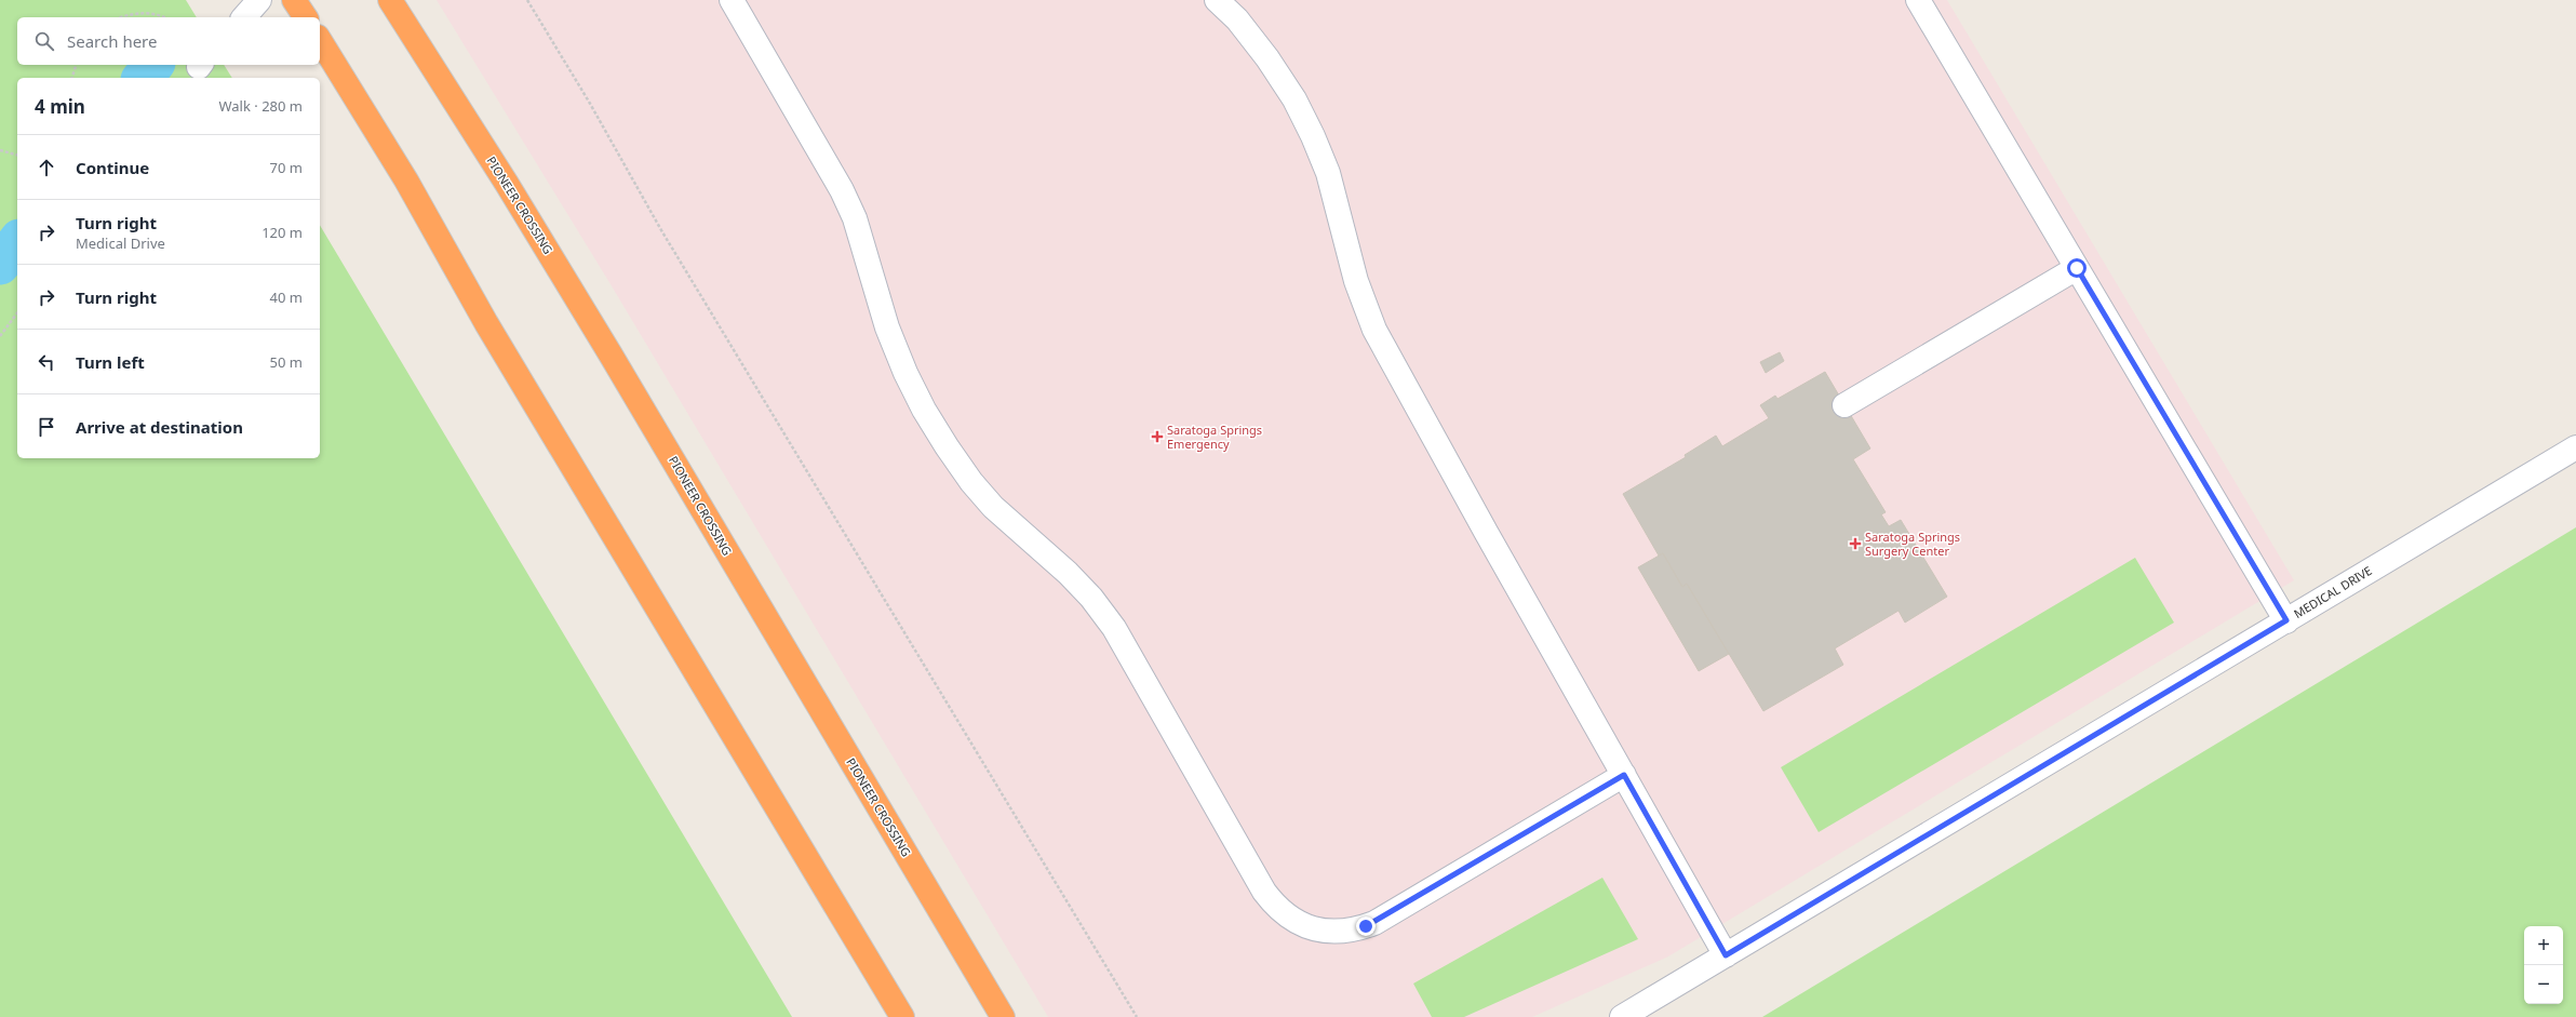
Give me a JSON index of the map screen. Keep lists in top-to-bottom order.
{
  "streets": {
    "highway": ["PIONEER CROSSING"],
    "street": ["MEDICAL DRIVE"]
  },
  "places": {
    "health": ["Saratoga Springs Emergency", "Saratoga Springs Surgery Center"]
  },
  "page": {
    "search": "Search here",
    "heading": ["4 min", "Walk · 280 m"],
    "list": [
      ["Continue", "70 m"],
      ["Turn right", "Medical Drive", "120 m"],
      ["Turn right", "40 m"],
      ["Turn left", "50 m"],
      "Arrive at destination"
    ],
    "map_buttons": ["+", "−"]
  }
}
